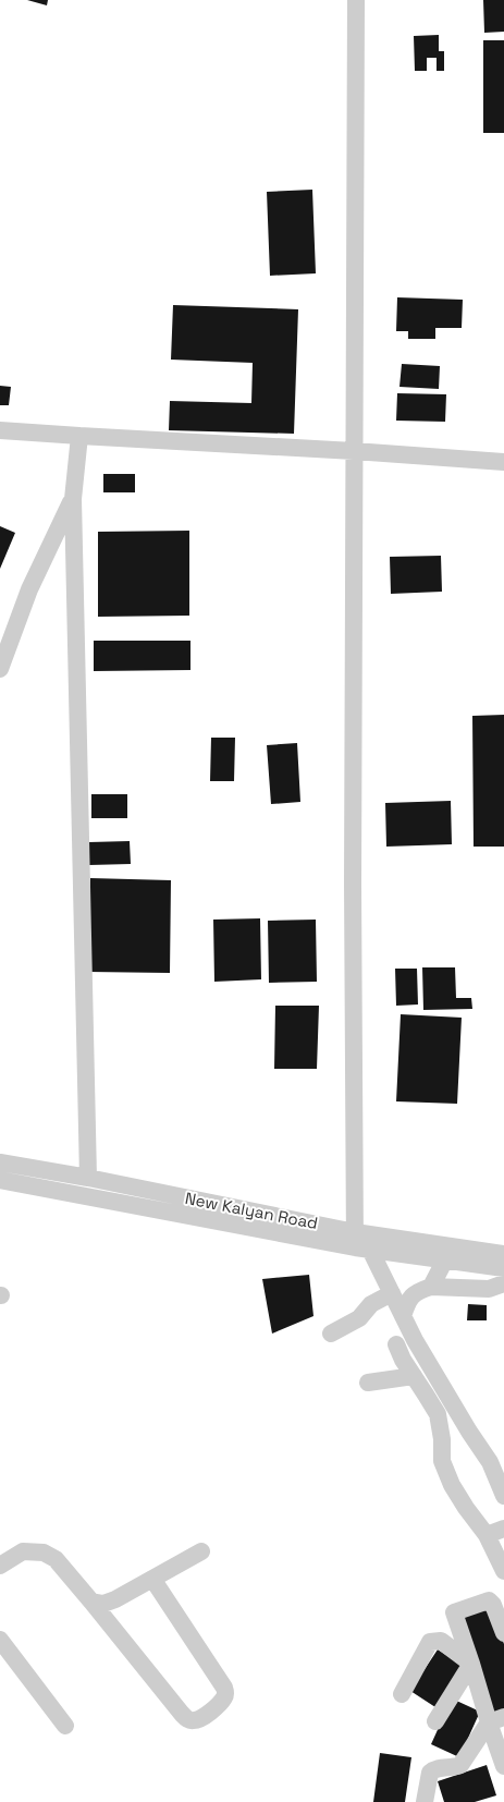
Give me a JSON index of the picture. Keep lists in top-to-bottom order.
{
  "streets": {
    "street": ["New Kalyan Road"]
  }
}
